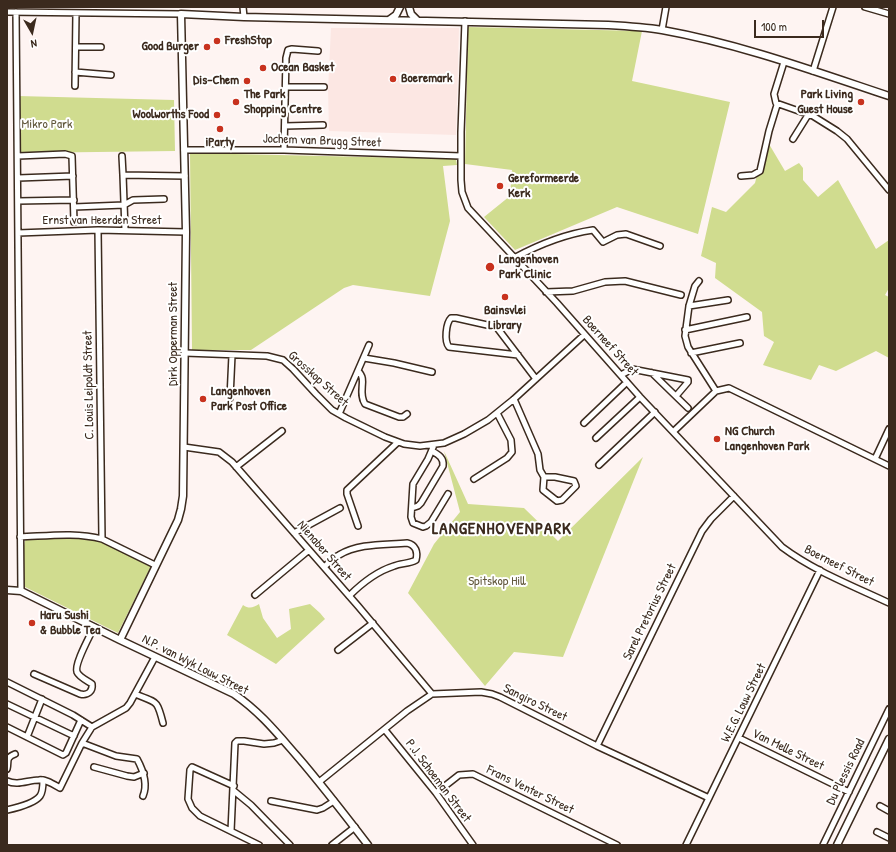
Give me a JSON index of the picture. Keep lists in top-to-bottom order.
{
  "streets": {
    "street": [
      "Jochem van Brugg Street",
      "Ernst van Heerden Street",
      "Dirk Opperman Street",
      "Boerneef Street",
      "Grosskop Street",
      "C. Louis Leipoldt Street",
      "Nienaber Street",
      "Sarel Pretorius Street",
      "N.P. van Wyk Louw Street",
      "Sangiro Street",
      "W.E.G. Louw Street",
      "Van Melle Street",
      "Du Plessis Road",
      "P.J. Schoeman Street",
      "Frans Venter Street"
    ]
  },
  "crossings": [
    ["Jochem van Brugg Street", "Dirk Opperman Street"],
    ["Jochem van Brugg Street", "Boerneef Street"],
    ["Ernst van Heerden Street", "Dirk Opperman Street"],
    ["Ernst van Heerden Street", "C. Louis Leipoldt Street"],
    ["Dirk Opperman Street", "Grosskop Street"],
    ["Dirk Opperman Street", "Nienaber Street"],
    ["Dirk Opperman Street", "N.P. van Wyk Louw Street"],
    ["Boerneef Street", "Grosskop Street"],
    ["Boerneef Street", "Sarel Pretorius Street"],
    ["Boerneef Street", "W.E.G. Louw Street"],
    ["Nienaber Street", "Sangiro Street"],
    ["Sarel Pretorius Street", "Sangiro Street"],
    ["Sangiro Street", "W.E.G. Louw Street"],
    ["W.E.G. Louw Street", "Van Melle Street"],
    ["Van Melle Street", "Du Plessis Road"],
    ["P.J. Schoeman Street", "Frans Venter Street"]
  ],
  "districts": ["LANGENHOVENPARK"],
  "parks": ["Mikro Park", "Spitskop Hill"],
  "places": [
    "FreshStop",
    "Good Burger",
    "Ocean Basket",
    "Boeremark",
    "Dis-Chem",
    "The Park Shopping Centre",
    "Park Living Guest House",
    "Woolworths Food",
    "iParty",
    "Gereformeerde Kerk",
    "Langenhoven Park Clinic",
    "Bainsvlei Library",
    "Langenhoven Park Post Office",
    "NG Church Langenhoven Park",
    "Haru Sushi & Bubble Tea"
  ],
  "scale_bar": "100 m",
  "north": "bottom"
}
